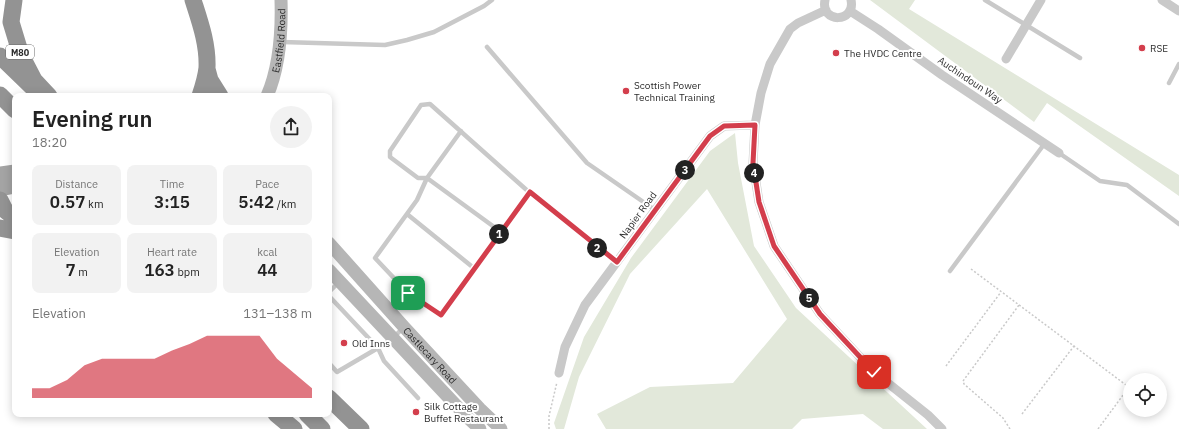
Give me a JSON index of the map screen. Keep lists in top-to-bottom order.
{
  "streets": {
    "highway": ["M80"],
    "main road": ["Eastfield Road", "Castlecary Road"],
    "street": ["Auchindoun Way", "Napier Road"]
  },
  "places": [
    "RSE",
    "The HVDC Centre",
    "Scottish Power Technical Training",
    "Old Inns",
    "Silk Cottage Buffet Restaurant"
  ],
  "page": {
    "heading": ["Evening run", "18:20"],
    "pins": [
      "3",
      "4",
      "1",
      "2",
      "5"
    ],
    "stats": [
      ["Distance", "0.57 km"],
      ["Time", "3:15"],
      ["Pace", "5:42 /km"],
      ["Elevation", "7 m"],
      ["Heart rate", "163 bpm"],
      ["kcal", "44"]
    ],
    "chart": ["Elevation", "131–138 m"]
  }
}
